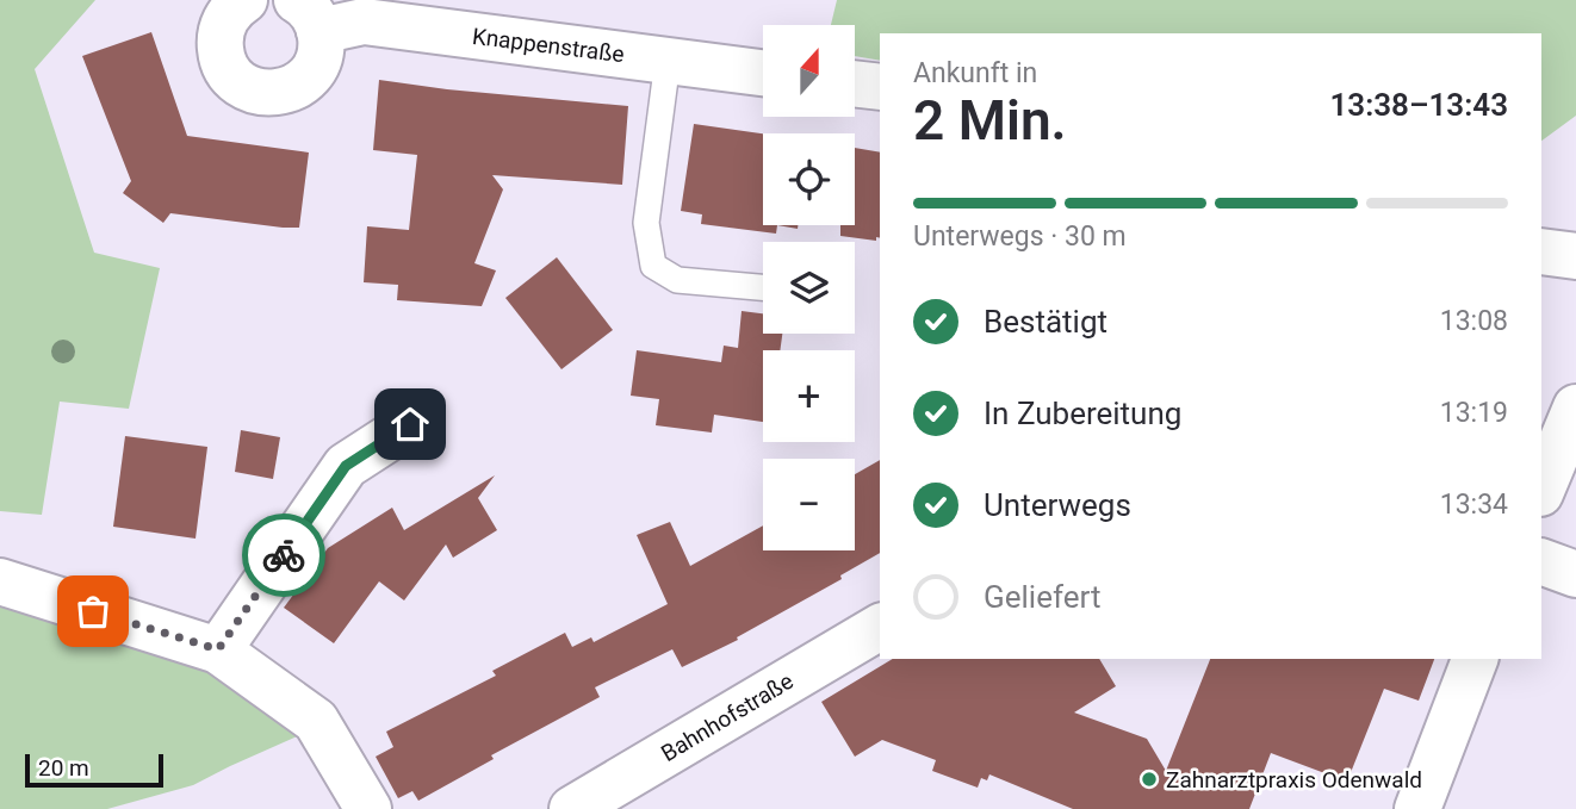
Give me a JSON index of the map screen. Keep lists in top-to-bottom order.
{
  "streets": {
    "street": ["Knappenstraße", "Bahnhofstraße"]
  },
  "places": ["Zahnarztpraxis Odenwald"],
  "scale_bar": "20 m",
  "north": "top",
  "page": {
    "map_buttons": ["+", "−"],
    "heading": ["2 Min.", "Ankunft in", "13:38–13:43"],
    "bar": "Unterwegs · 30 m",
    "list": [
      ["Bestätigt", "13:08"],
      ["In Zubereitung", "13:19"],
      ["Unterwegs", "13:34"],
      "Geliefert"
    ],
    "scale": "20 m"
  }
}
